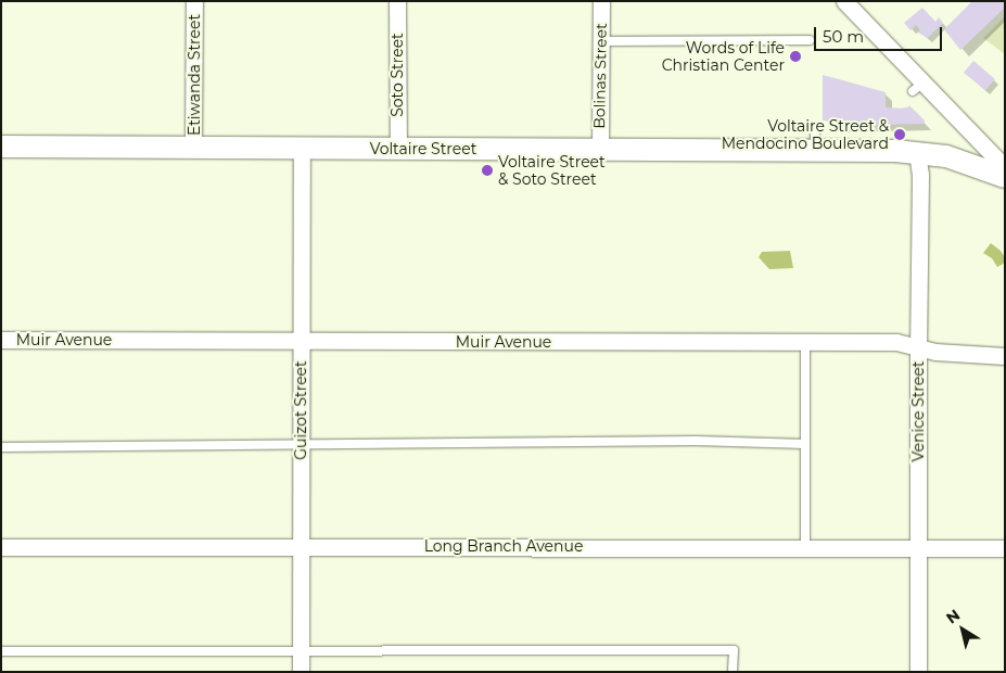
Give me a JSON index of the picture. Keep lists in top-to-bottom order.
{
  "streets": {
    "main road": ["Voltaire Street"],
    "street": [
      "Etiwanda Street",
      "Soto Street",
      "Bolinas Street",
      "Muir Avenue",
      "Guizot Street",
      "Venice Street",
      "Long Branch Avenue"
    ]
  },
  "crossings": [
    ["Etiwanda Street", "Voltaire Street"],
    ["Soto Street", "Voltaire Street"],
    ["Bolinas Street", "Voltaire Street"],
    ["Voltaire Street", "Guizot Street"],
    ["Voltaire Street", "Venice Street"],
    ["Muir Avenue", "Guizot Street"],
    ["Muir Avenue", "Venice Street"],
    ["Guizot Street", "Long Branch Avenue"],
    ["Venice Street", "Long Branch Avenue"]
  ],
  "places": ["Words of Life Christian Center", "Voltaire Street & Mendocino Boulevard", "Voltaire Street & Soto Street"],
  "scale_bar": "50 m",
  "north": "top left"
}
